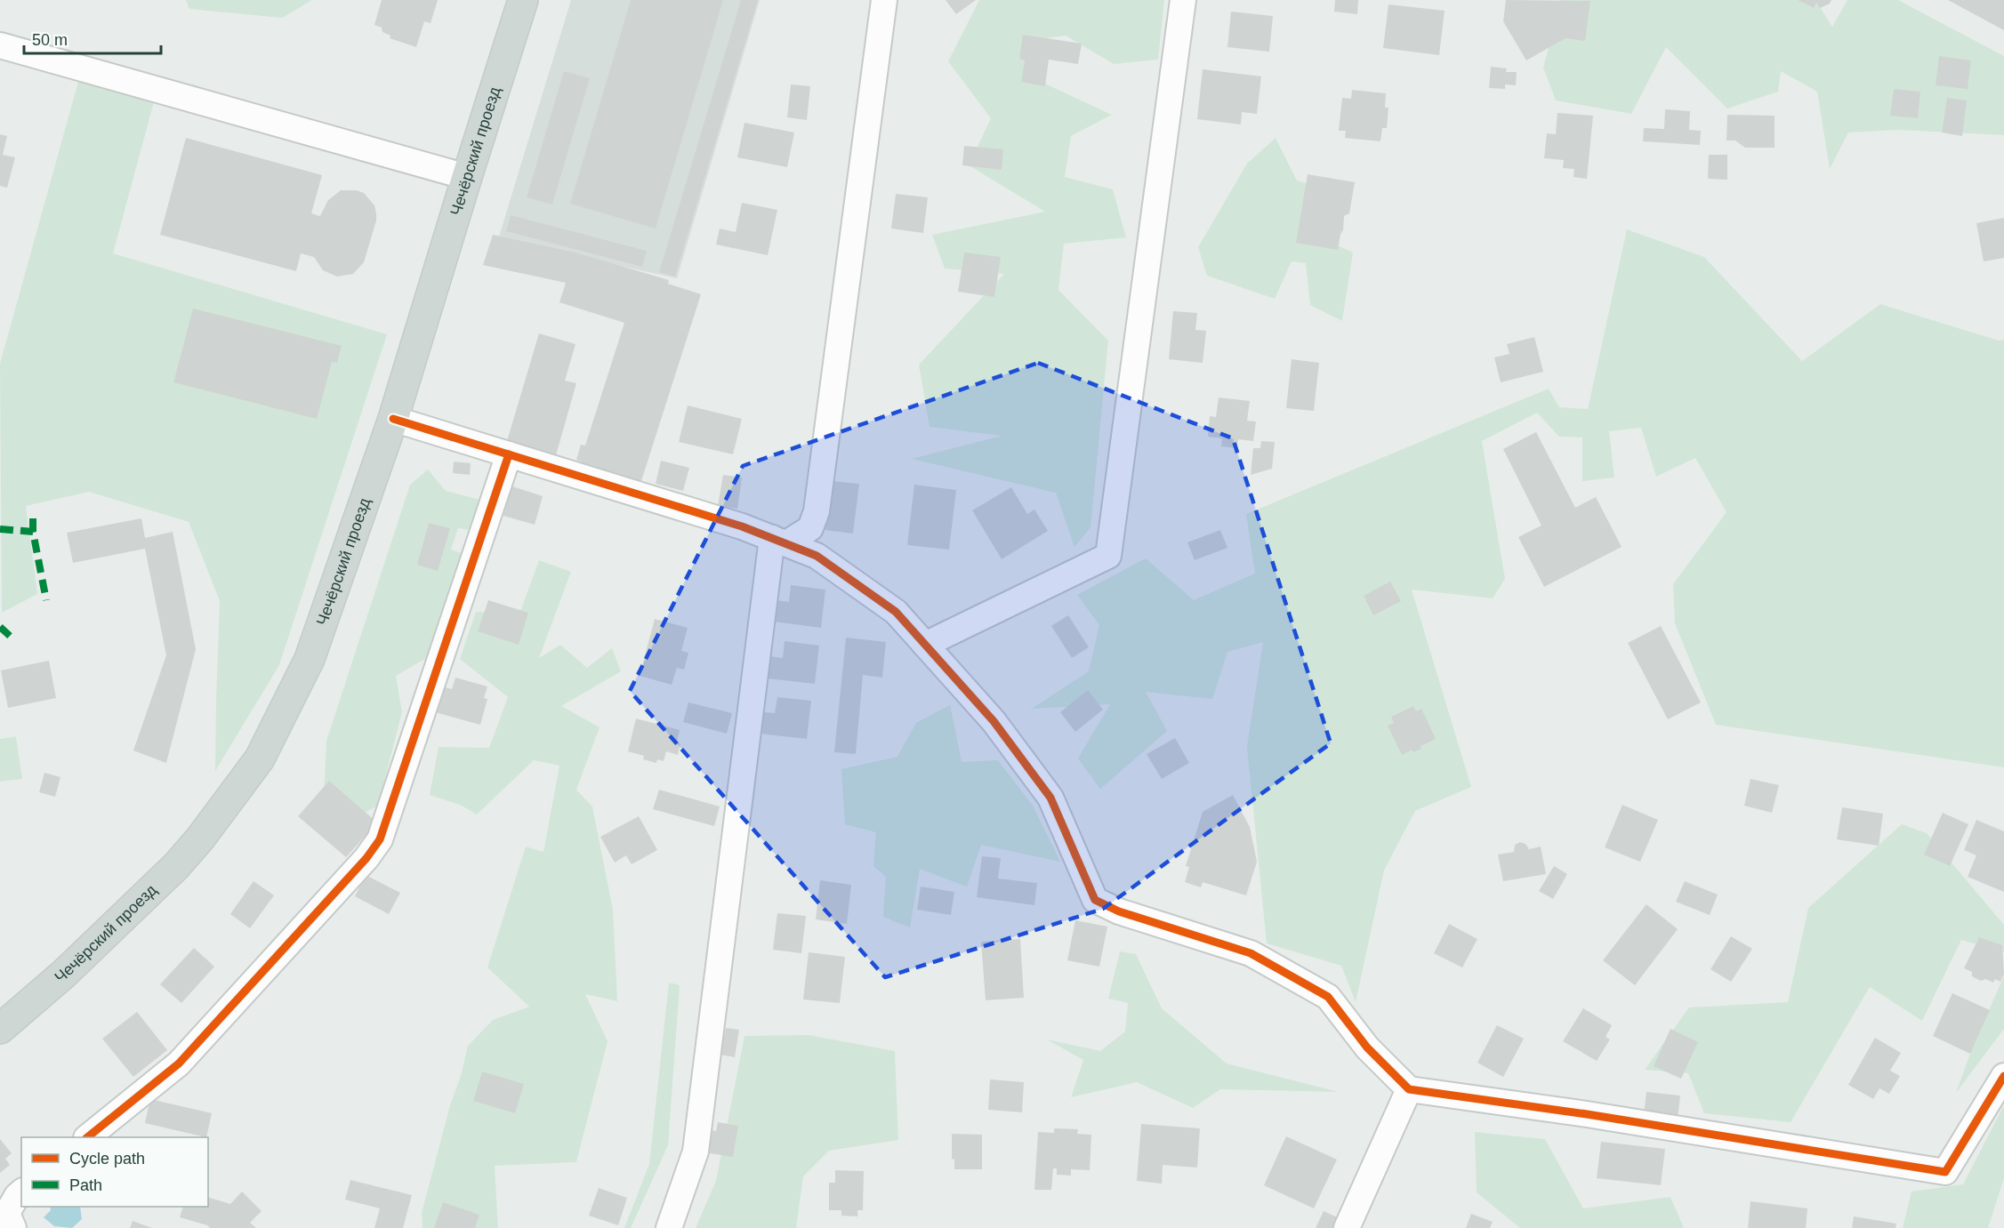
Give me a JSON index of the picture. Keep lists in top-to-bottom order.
{
  "streets": {
    "main road": ["Чечёрский проезд"]
  },
  "legend": ["Cycle path", "Path"],
  "scale_bar": "50 m"
}
